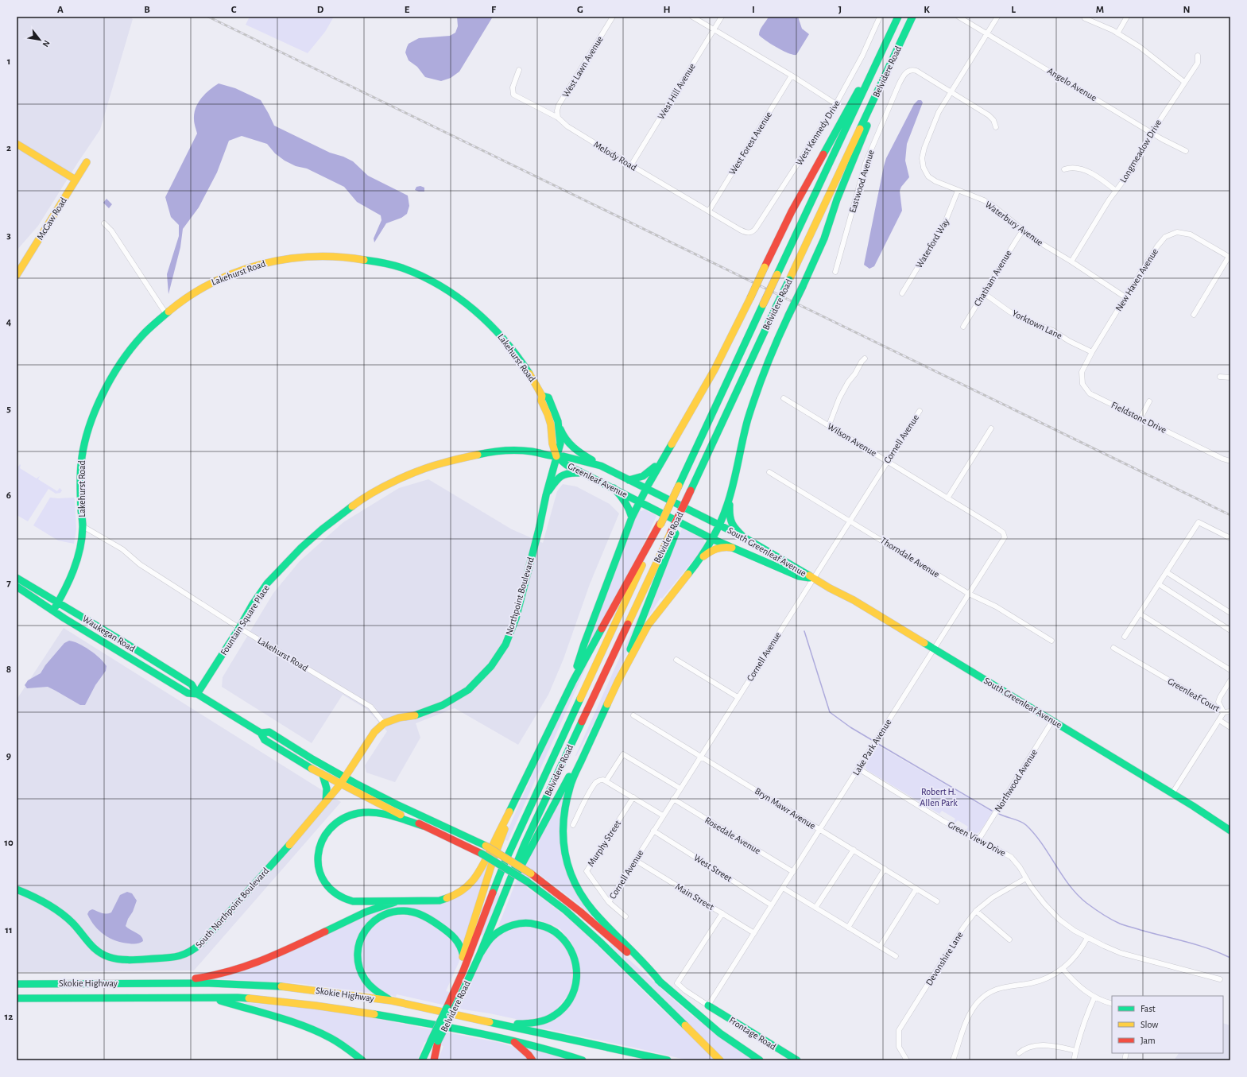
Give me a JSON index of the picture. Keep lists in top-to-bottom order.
{
  "streets": {
    "main road": [
      "Belvidere Road",
      "McGaw Road",
      "Lakehurst Road",
      "Greenleaf Avenue",
      "South Greenleaf Avenue",
      "Northpoint Boulevard",
      "Fountain Square Place",
      "Waukegan Road",
      "South Northpoint Boulevard",
      "Skokie Highway",
      "Frontage Road"
    ],
    "street": [
      "West Lawn Avenue",
      "Angelo Avenue",
      "West Hill Avenue",
      "West Kennedy Drive",
      "West Forest Avenue",
      "Longmeadow Drive",
      "Melody Road",
      "Eastwood Avenue",
      "Waterbury Avenue",
      "Waterford Way",
      "Chatham Avenue",
      "New Haven Avenue",
      "Yorktown Lane",
      "Fieldstone Drive",
      "Cornell Avenue",
      "Wilson Avenue",
      "Thorndale Avenue",
      "Greenleaf Court",
      "Lake Park Avenue",
      "Northwood Avenue",
      "Bryn Mawr Avenue",
      "Rosedale Avenue",
      "Green View Drive",
      "Murphy Street",
      "West Street",
      "Main Street",
      "Devonshire Lane"
    ]
  },
  "crossings": [
    ["West Lawn Avenue", "Melody Road"],
    ["Angelo Avenue", "Longmeadow Drive"],
    ["West Hill Avenue", "Melody Road"],
    ["West Kennedy Drive", "Melody Road"],
    ["West Forest Avenue", "Melody Road"],
    ["Longmeadow Drive", "Waterbury Avenue"],
    ["Eastwood Avenue", "Waterbury Avenue"],
    ["Waterbury Avenue", "Waterford Way"],
    ["Waterbury Avenue", "Chatham Avenue"],
    ["Waterbury Avenue", "New Haven Avenue"],
    ["Lakehurst Road", "Greenleaf Avenue"],
    ["Lakehurst Road", "Northpoint Boulevard"],
    ["Lakehurst Road", "Fountain Square Place"],
    ["Lakehurst Road", "Waukegan Road"],
    ["Chatham Avenue", "Yorktown Lane"],
    ["New Haven Avenue", "Yorktown Lane"],
    ["New Haven Avenue", "Fieldstone Drive"],
    ["Yorktown Lane", "Fieldstone Drive"],
    ["Cornell Avenue", "Wilson Avenue"],
    ["Cornell Avenue", "South Greenleaf Avenue"],
    ["Cornell Avenue", "Thorndale Avenue"],
    ["Cornell Avenue", "Bryn Mawr Avenue"],
    ["Cornell Avenue", "Rosedale Avenue"],
    ["Cornell Avenue", "Murphy Street"],
    ["Cornell Avenue", "West Street"],
    ["Cornell Avenue", "Main Street"],
    ["Wilson Avenue", "Lake Park Avenue"],
    ["Greenleaf Avenue", "South Greenleaf Avenue"],
    ["Greenleaf Avenue", "Northpoint Boulevard"],
    ["Greenleaf Avenue", "Fountain Square Place"],
    ["South Greenleaf Avenue", "Greenleaf Court"],
    ["South Greenleaf Avenue", "Lake Park Avenue"],
    ["South Greenleaf Avenue", "Northwood Avenue"],
    ["Thorndale Avenue", "Lake Park Avenue"],
    ["Northpoint Boulevard", "Fountain Square Place"],
    ["Northpoint Boulevard", "Waukegan Road"],
    ["Northpoint Boulevard", "South Northpoint Boulevard"],
    ["Fountain Square Place", "Waukegan Road"],
    ["Waukegan Road", "South Northpoint Boulevard"],
    ["Lake Park Avenue", "Bryn Mawr Avenue"],
    ["Lake Park Avenue", "Rosedale Avenue"],
    ["Lake Park Avenue", "Green View Drive"],
    ["Lake Park Avenue", "West Street"],
    ["Lake Park Avenue", "Main Street"],
    ["Lake Park Avenue", "Frontage Road"],
    ["Northwood Avenue", "Green View Drive"],
    ["Green View Drive", "Devonshire Lane"]
  ],
  "parks": ["Robert H. Allen Park"],
  "legend": ["Fast", "Slow", "Jam"],
  "north": "bottom right",
  "grid": {
    "columns": [
      "A",
      "B",
      "C",
      "D",
      "E",
      "F",
      "G",
      "H",
      "I",
      "J",
      "K",
      "L",
      "M",
      "N"
    ],
    "rows": [
      "1",
      "2",
      "3",
      "4",
      "5",
      "6",
      "7",
      "8",
      "9",
      "10",
      "11",
      "12"
    ]
  }
}
